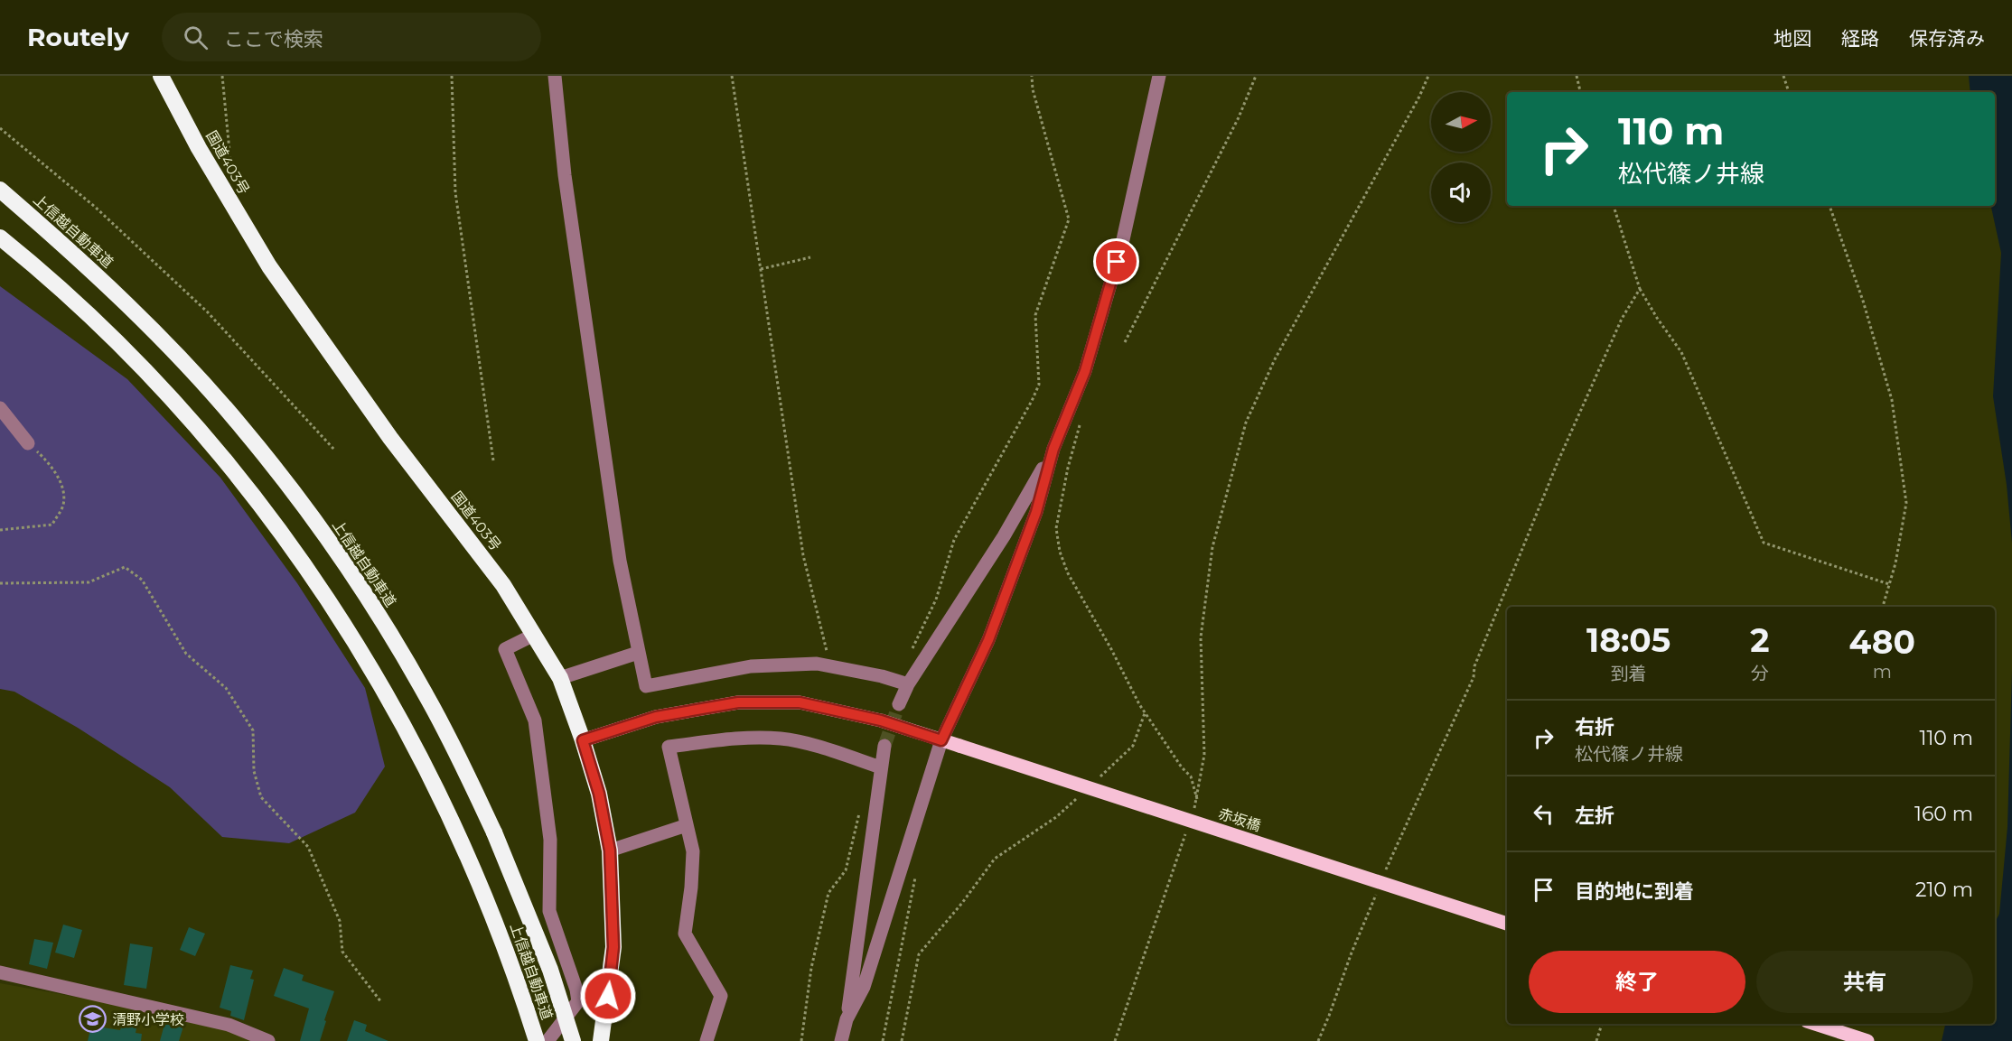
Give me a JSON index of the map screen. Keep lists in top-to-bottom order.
{
  "streets": {
    "highway": ["国道403号", "上信越自動車道"],
    "main road": ["赤坂橋"]
  },
  "crossings": [
    ["国道403号", "赤坂橋"]
  ],
  "places": {
    "school or university": ["清野小学校"]
  },
  "north": "right",
  "page": {
    "header": "Routely",
    "search": "ここで検索",
    "nav": ["地図", "経路", "保存済み"],
    "turn": ["110 m", "松代篠ノ井線"],
    "eta": [
      "18:05",
      "到着",
      "2",
      "分",
      "480",
      "m"
    ],
    "list": [
      {
        "name": "右折",
        "note": "松代篠ノ井線",
        "value": "110 m"
      },
      {
        "name": "左折",
        "value": "160 m"
      },
      {
        "name": "目的地に到着",
        "value": "210 m"
      }
    ],
    "buttons": ["終了", "共有"]
  }
}
